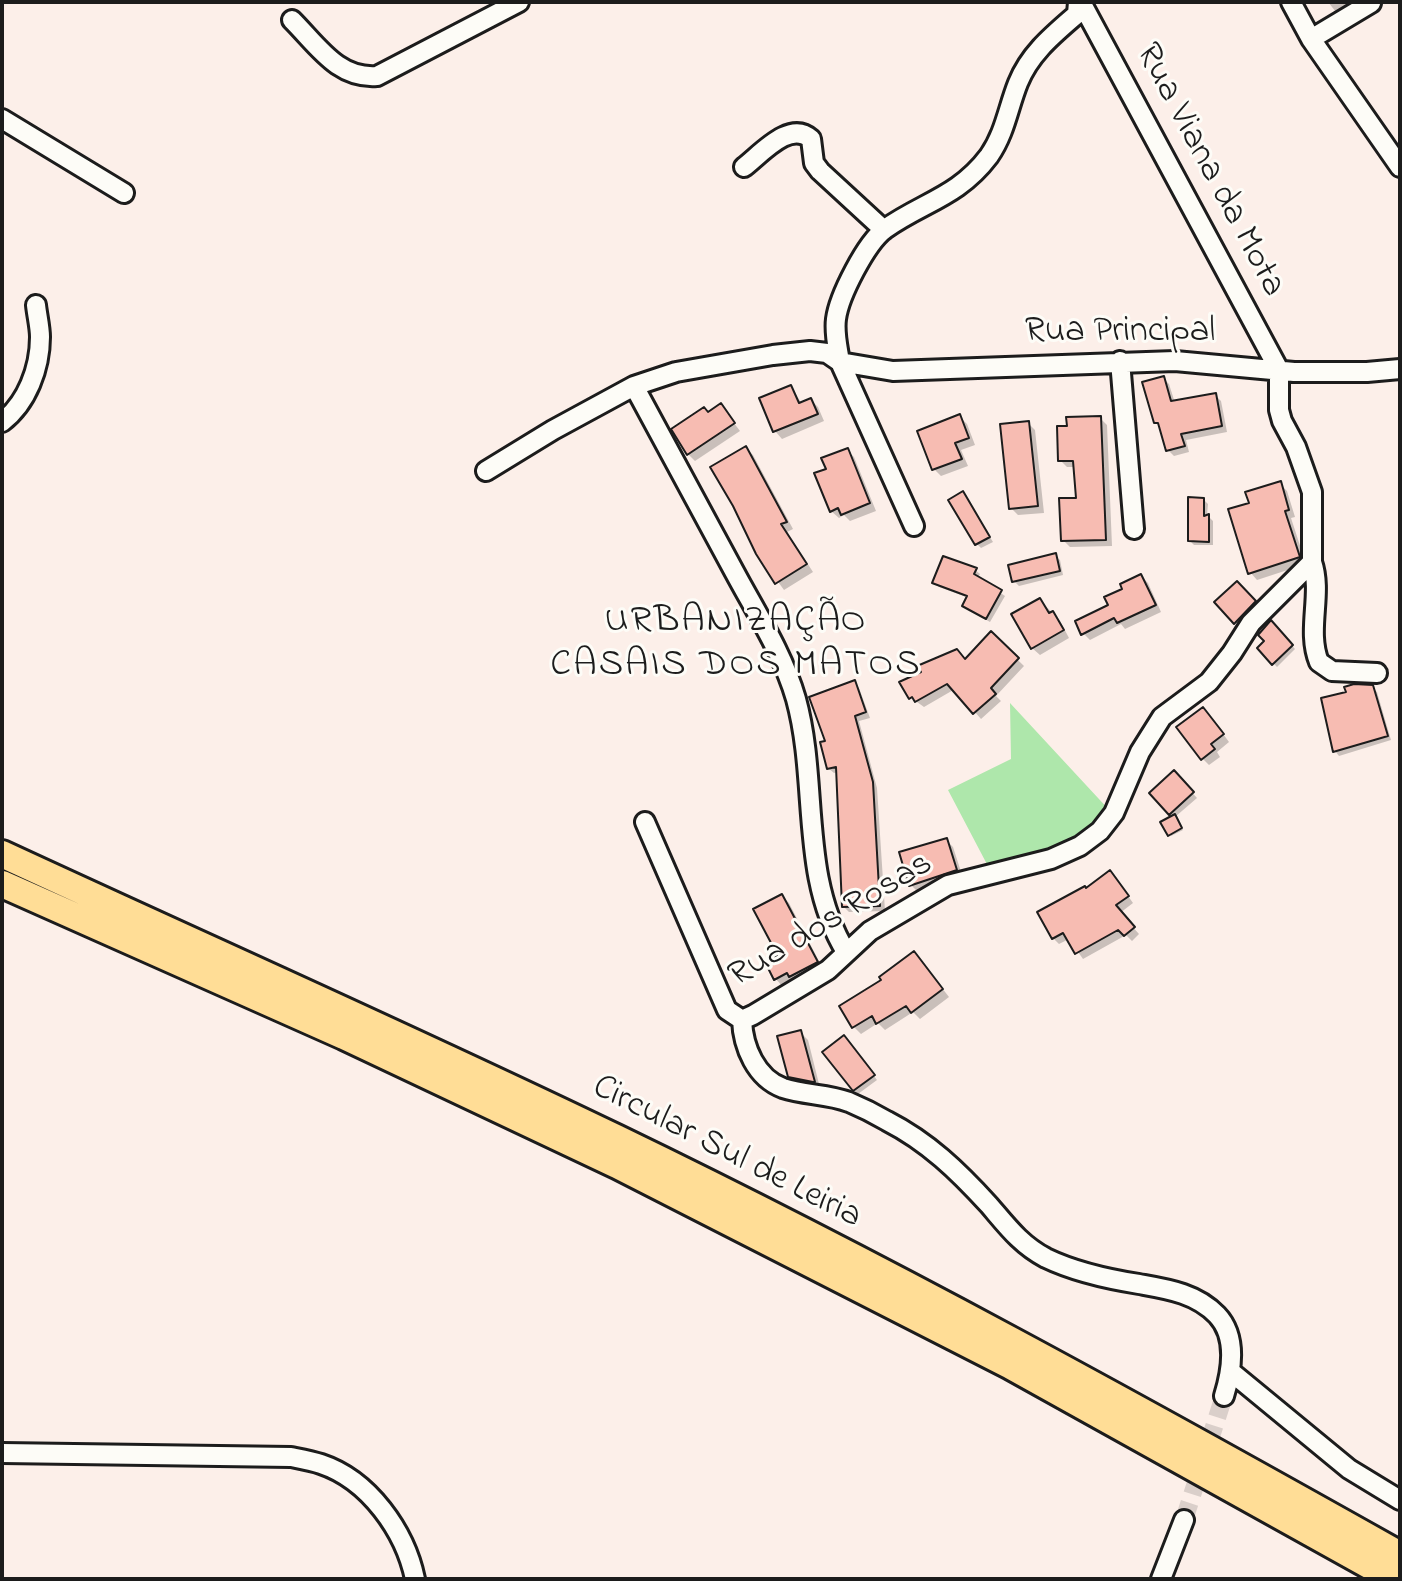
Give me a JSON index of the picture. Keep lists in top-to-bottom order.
{
  "streets": {
    "highway": ["Circular Sul de Leiria"],
    "street": ["Rua Viana da Mota", "Rua Principal", "Rua dos Rosas"]
  },
  "crossings": [
    ["Rua Viana da Mota", "Rua Principal"]
  ],
  "districts": ["URBANIZAÇÃO CASAIS DOS MATOS"]
}
